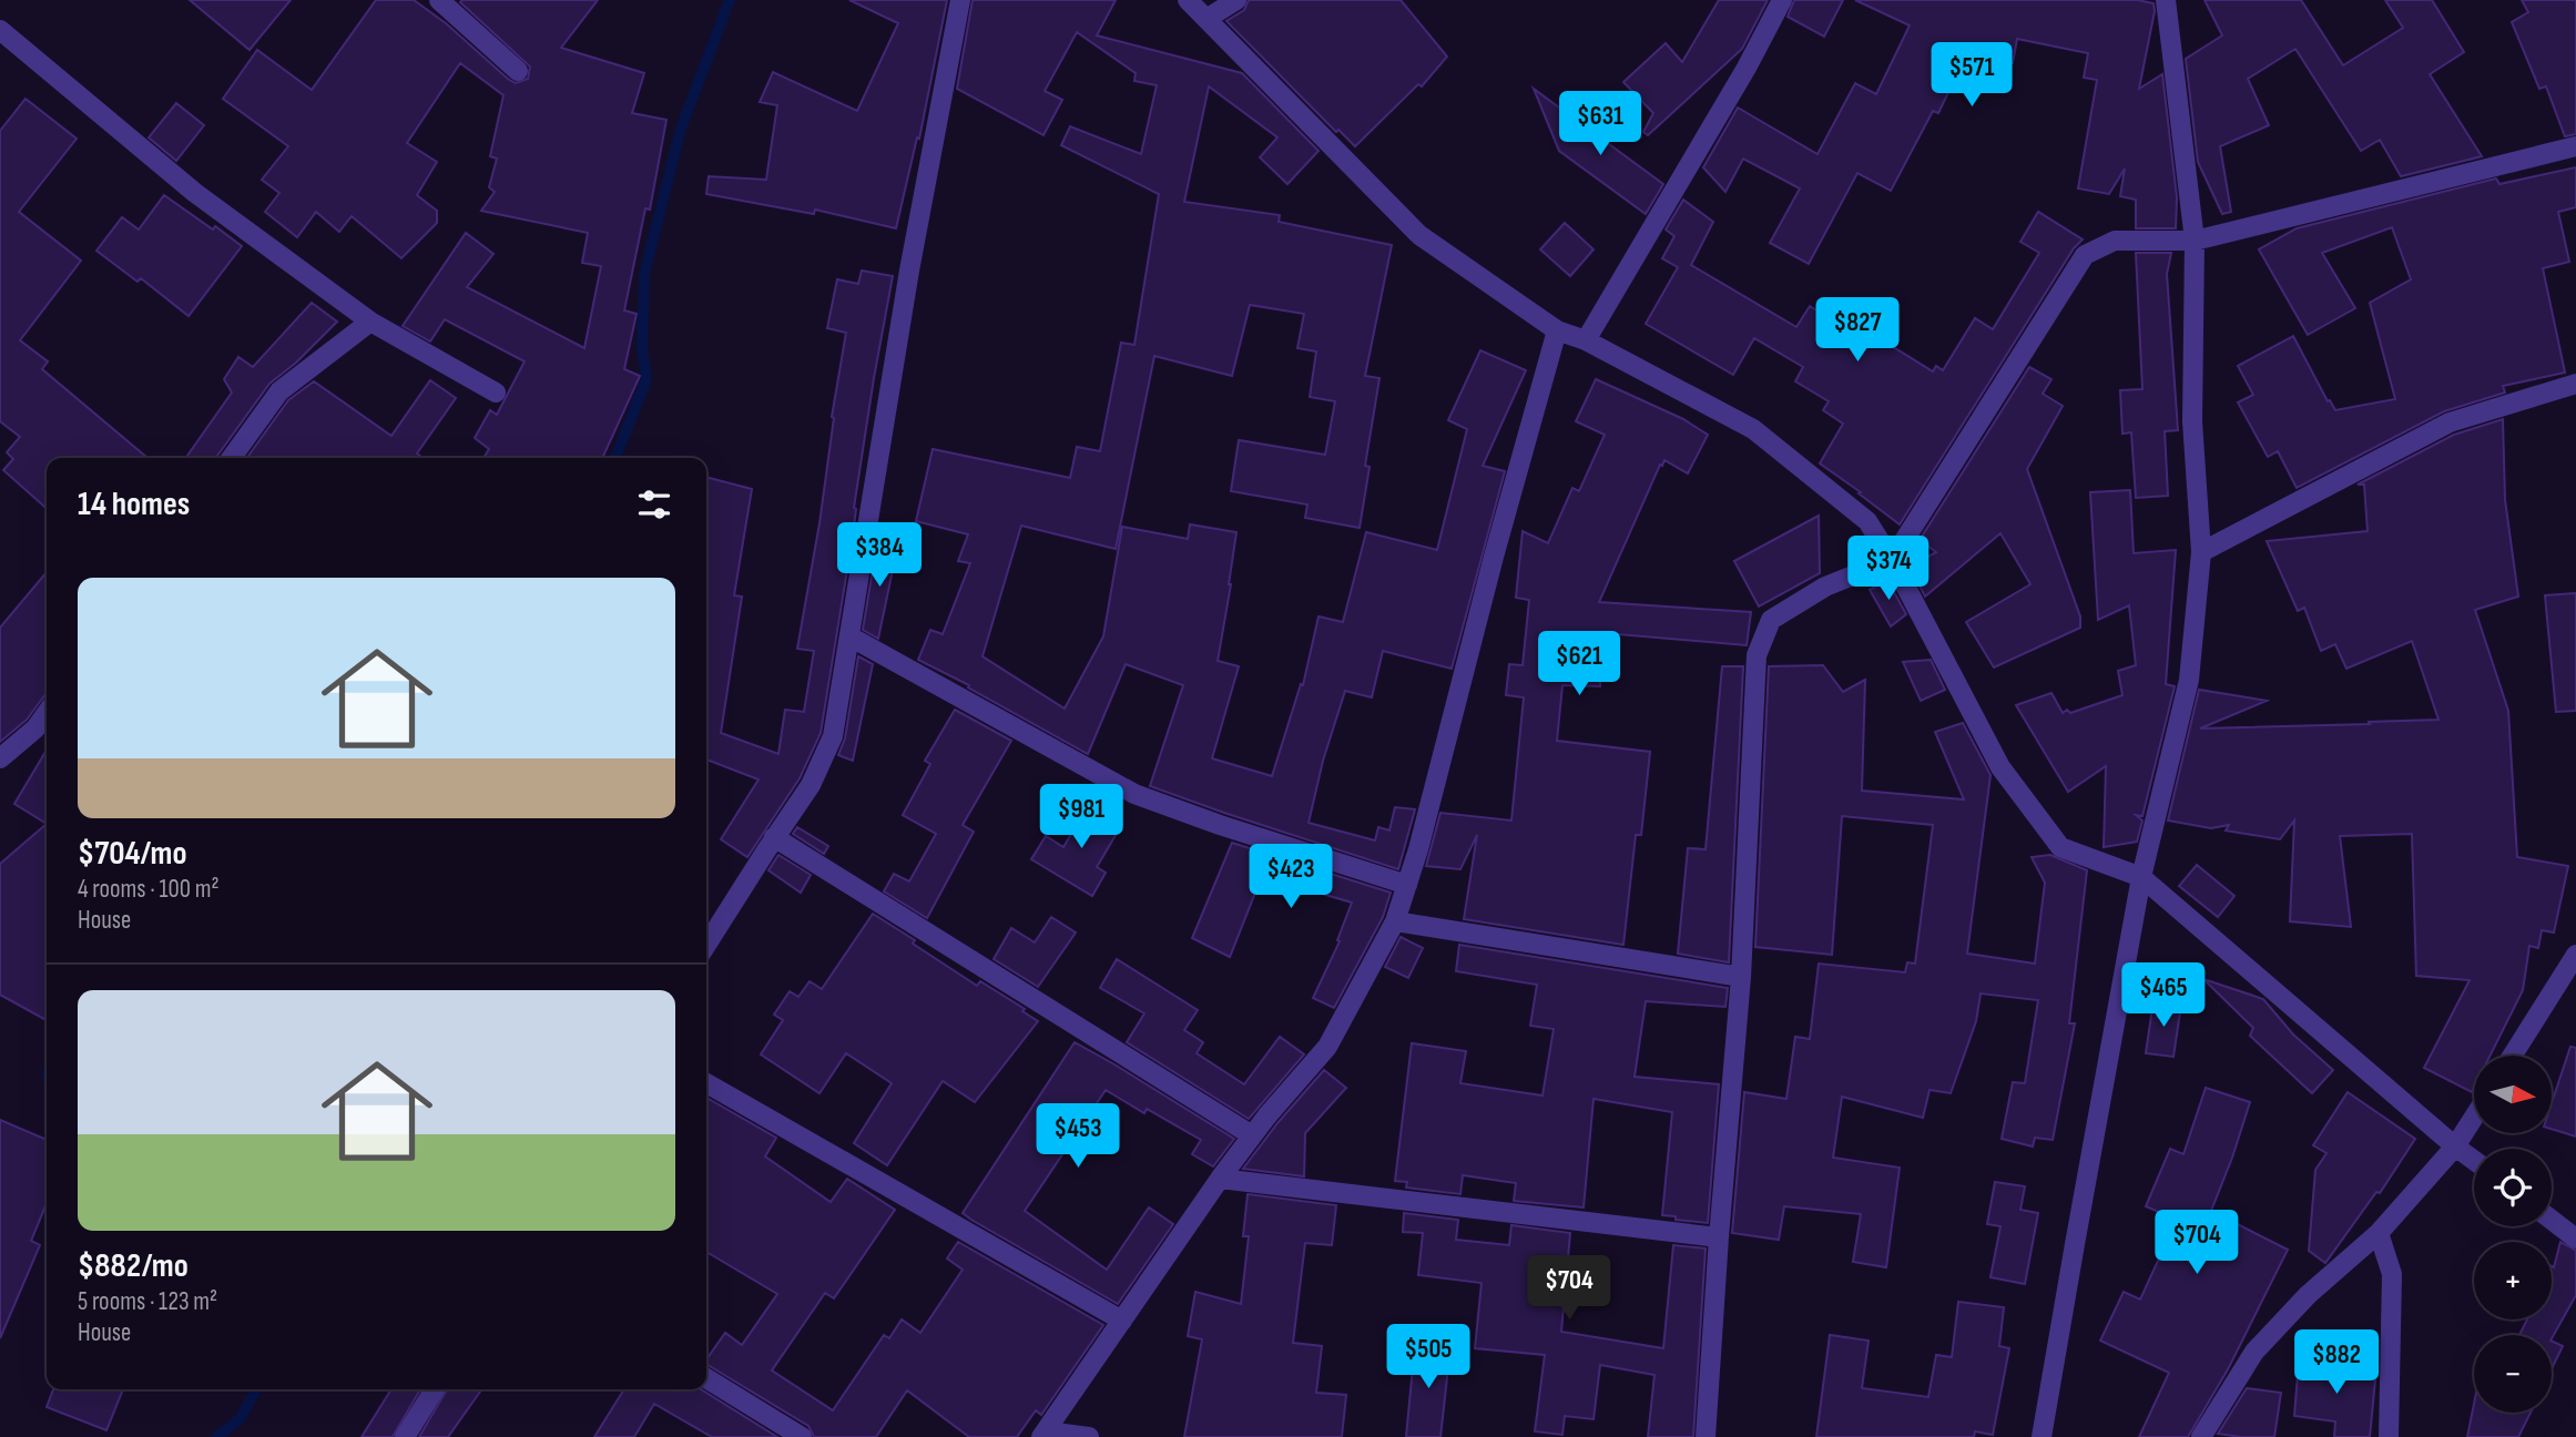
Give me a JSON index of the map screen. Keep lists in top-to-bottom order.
{
  "north": "right",
  "page": {
    "price": [
      "$571",
      "$631",
      "$827",
      "$384",
      "$374",
      "$621",
      "$981",
      "$423",
      "$465",
      "$453",
      "$704",
      "$704",
      "$505",
      "$882"
    ],
    "heading": "14 homes",
    "list": [
      {
        "name": "$704/mo",
        "note": "4 rooms · 100 m² · House"
      },
      {
        "name": "$882/mo",
        "note": "5 rooms · 123 m² · House"
      }
    ],
    "map_buttons": ["+", "−"]
  }
}
